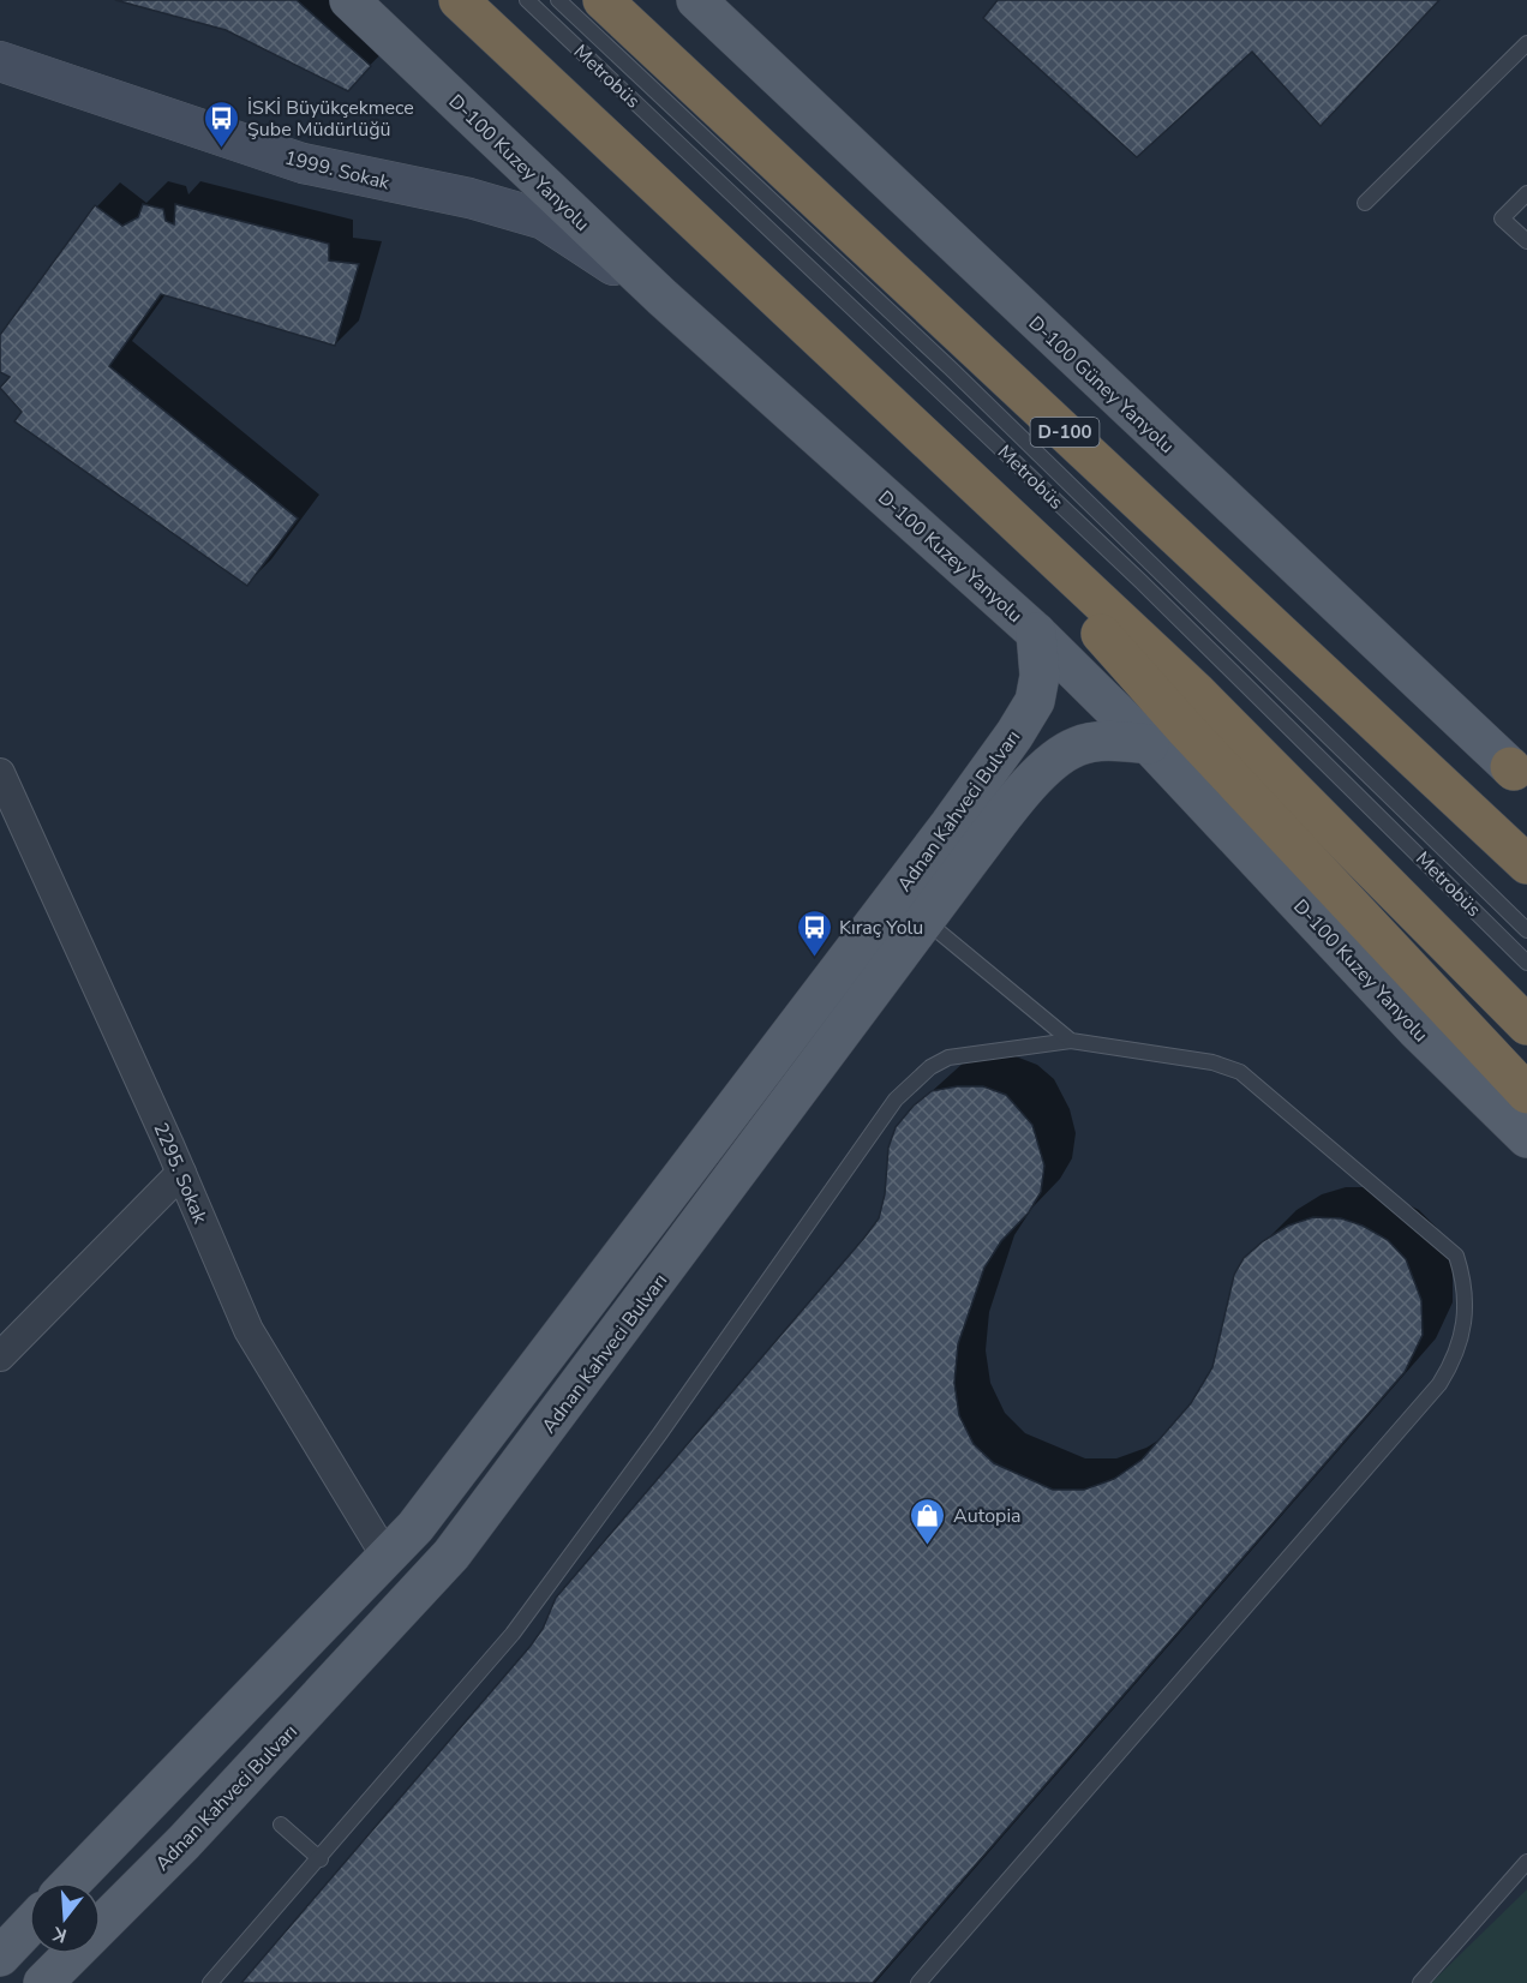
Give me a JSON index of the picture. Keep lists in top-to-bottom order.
{
  "streets": {
    "highway": ["D-100"],
    "main road": ["D-100 Kuzey Yanyolu", "D-100 Güney Yanyolu", "Adnan Kahveci Bulvarı"],
    "street": ["1999. Sokak", "2295. Sokak"],
    "lane": ["Metrobüs"]
  },
  "crossings": [
    ["D-100 Kuzey Yanyolu", "1999. Sokak"],
    ["D-100 Kuzey Yanyolu", "Adnan Kahveci Bulvarı"],
    ["Adnan Kahveci Bulvarı", "2295. Sokak"]
  ],
  "places": {
    "bus stop": ["İSKİ Büyükçekmece Şube Müdürlüğü", "Kıraç Yolu"],
    "shop": ["Autopia"]
  },
  "north": "bottom"
}
